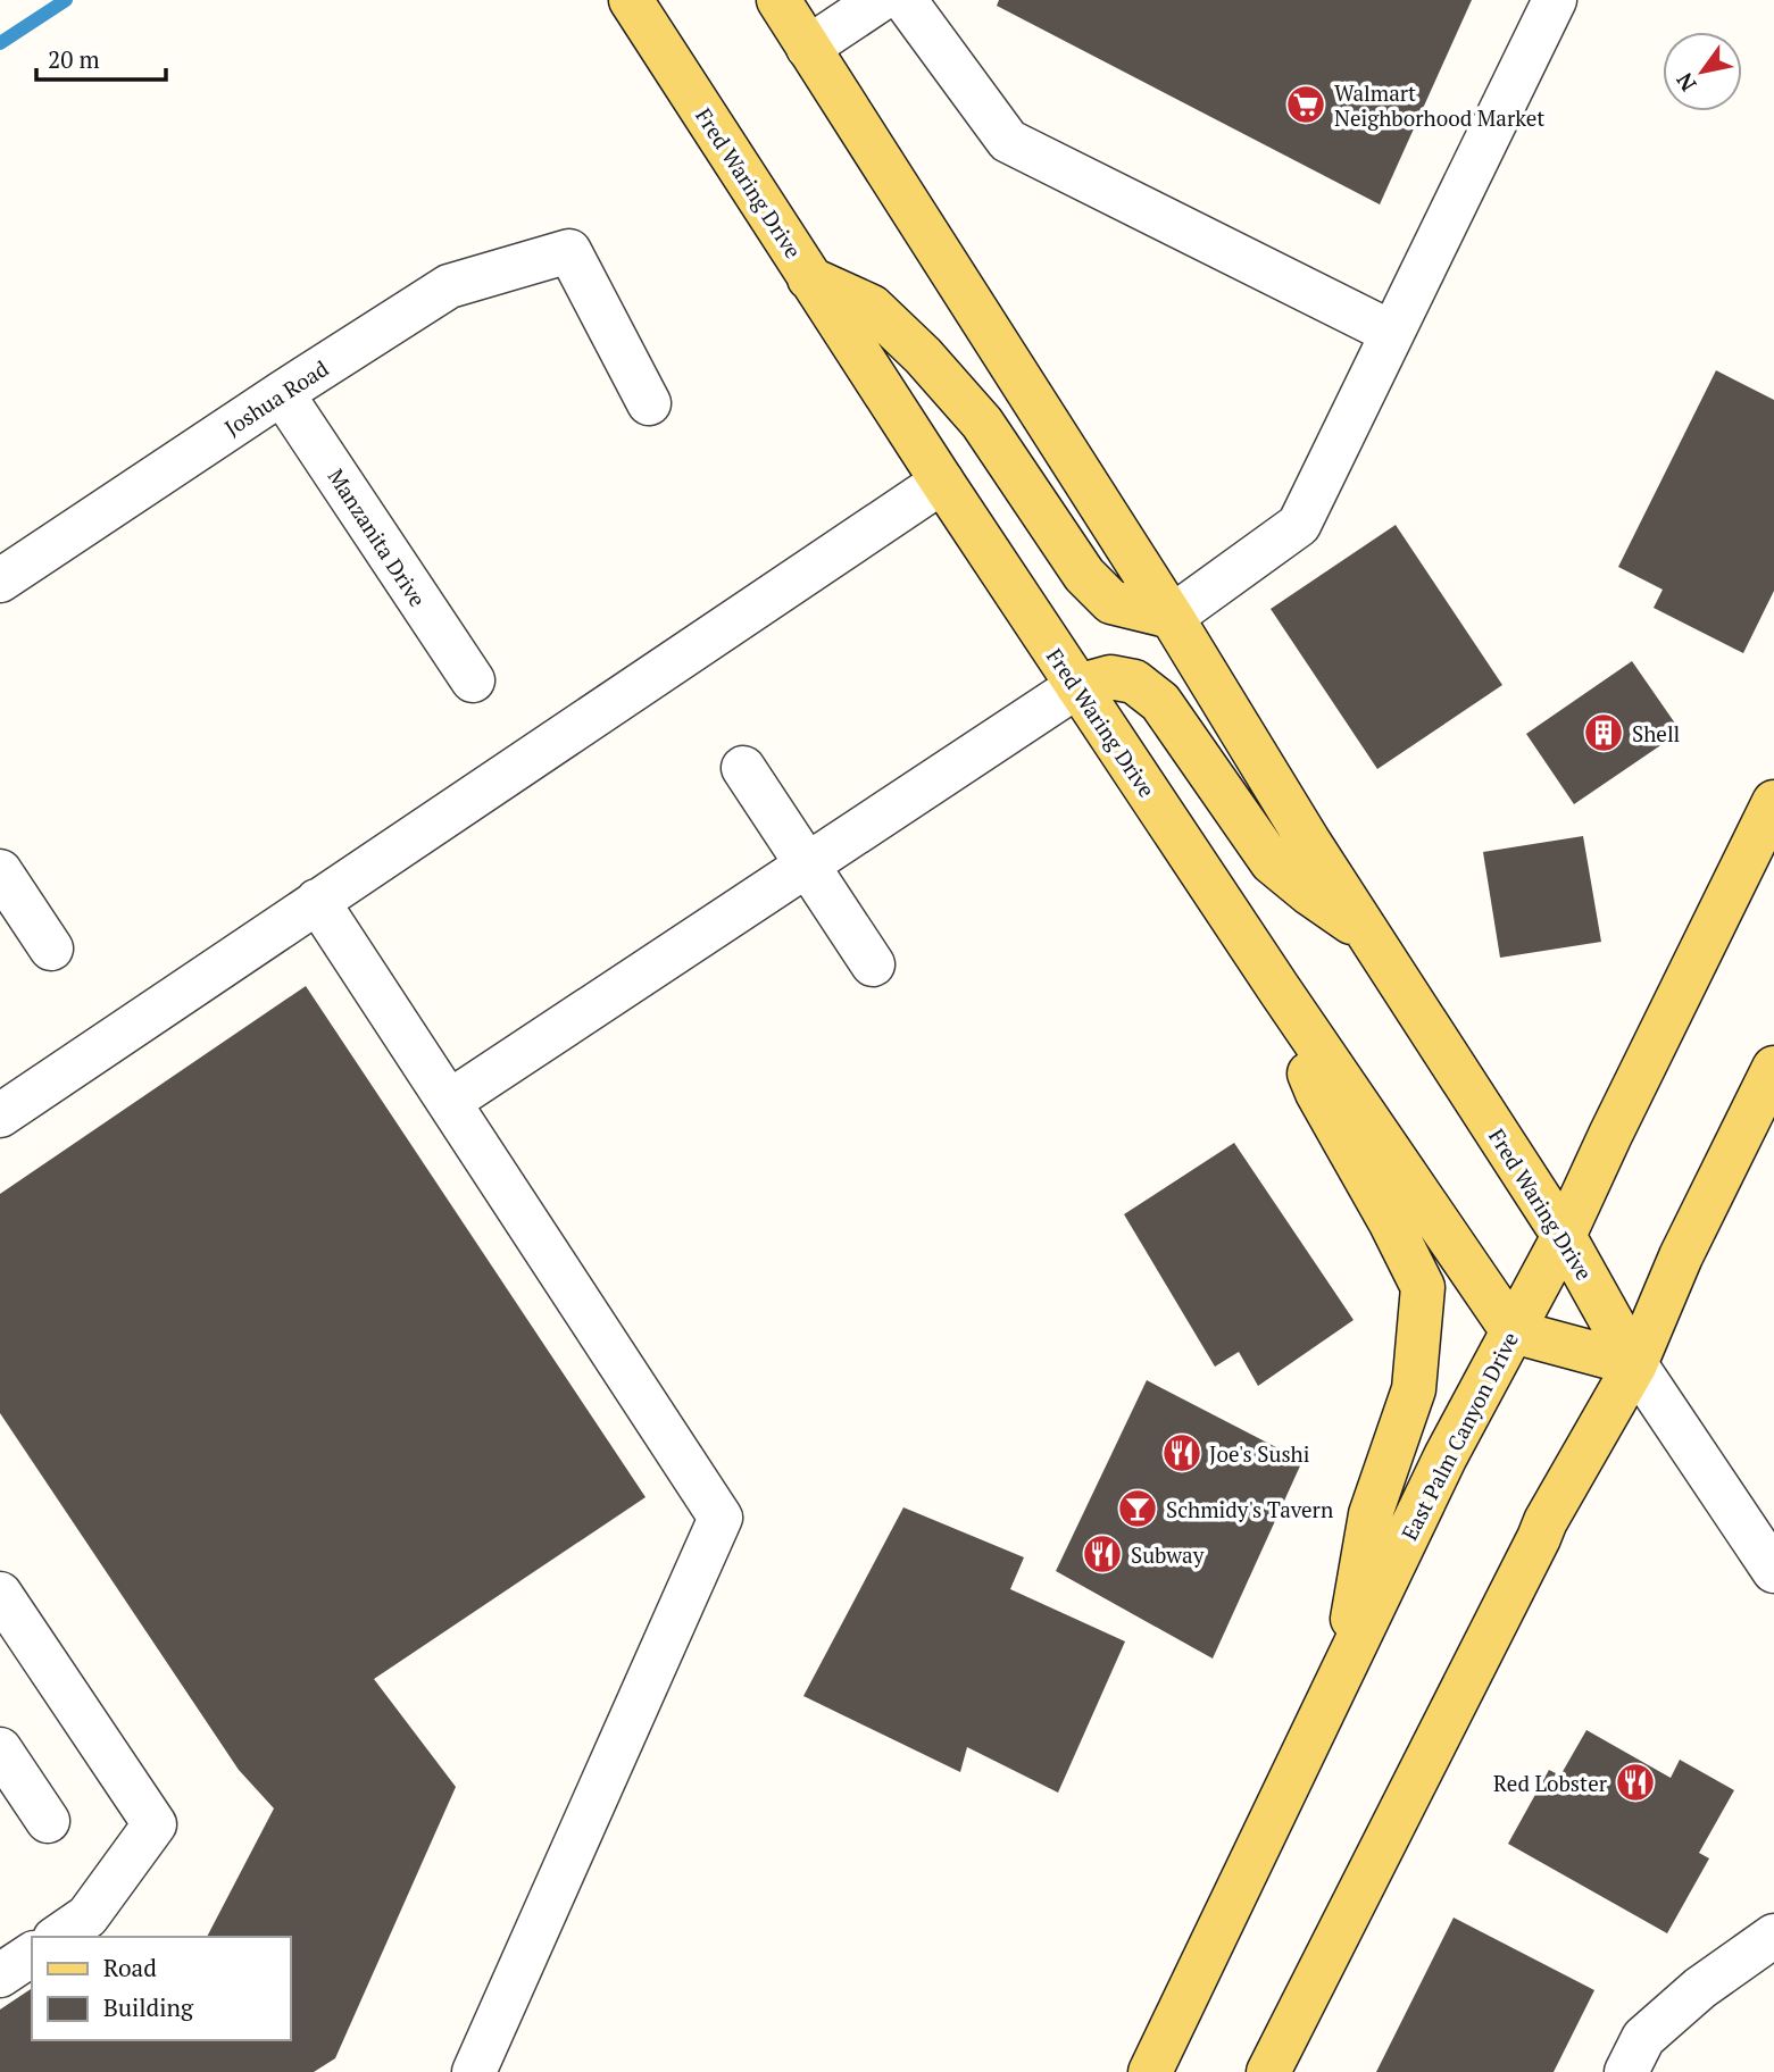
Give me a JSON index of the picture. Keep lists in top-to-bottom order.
{
  "streets": {
    "main road": ["Fred Waring Drive", "East Palm Canyon Drive"],
    "street": ["Joshua Road", "Manzanita Drive"]
  },
  "crossings": [
    ["Fred Waring Drive", "East Palm Canyon Drive"],
    ["Joshua Road", "Manzanita Drive"]
  ],
  "places": {
    "supermarket": ["Walmart Neighborhood Market"],
    "building": ["Shell"],
    "restaurant": ["Joe's Sushi", "Subway", "Red Lobster"],
    "bar": ["Schmidy's Tavern"]
  },
  "legend": ["Road", "Building"],
  "scale_bar": "20 m",
  "north": "bottom left"
}
